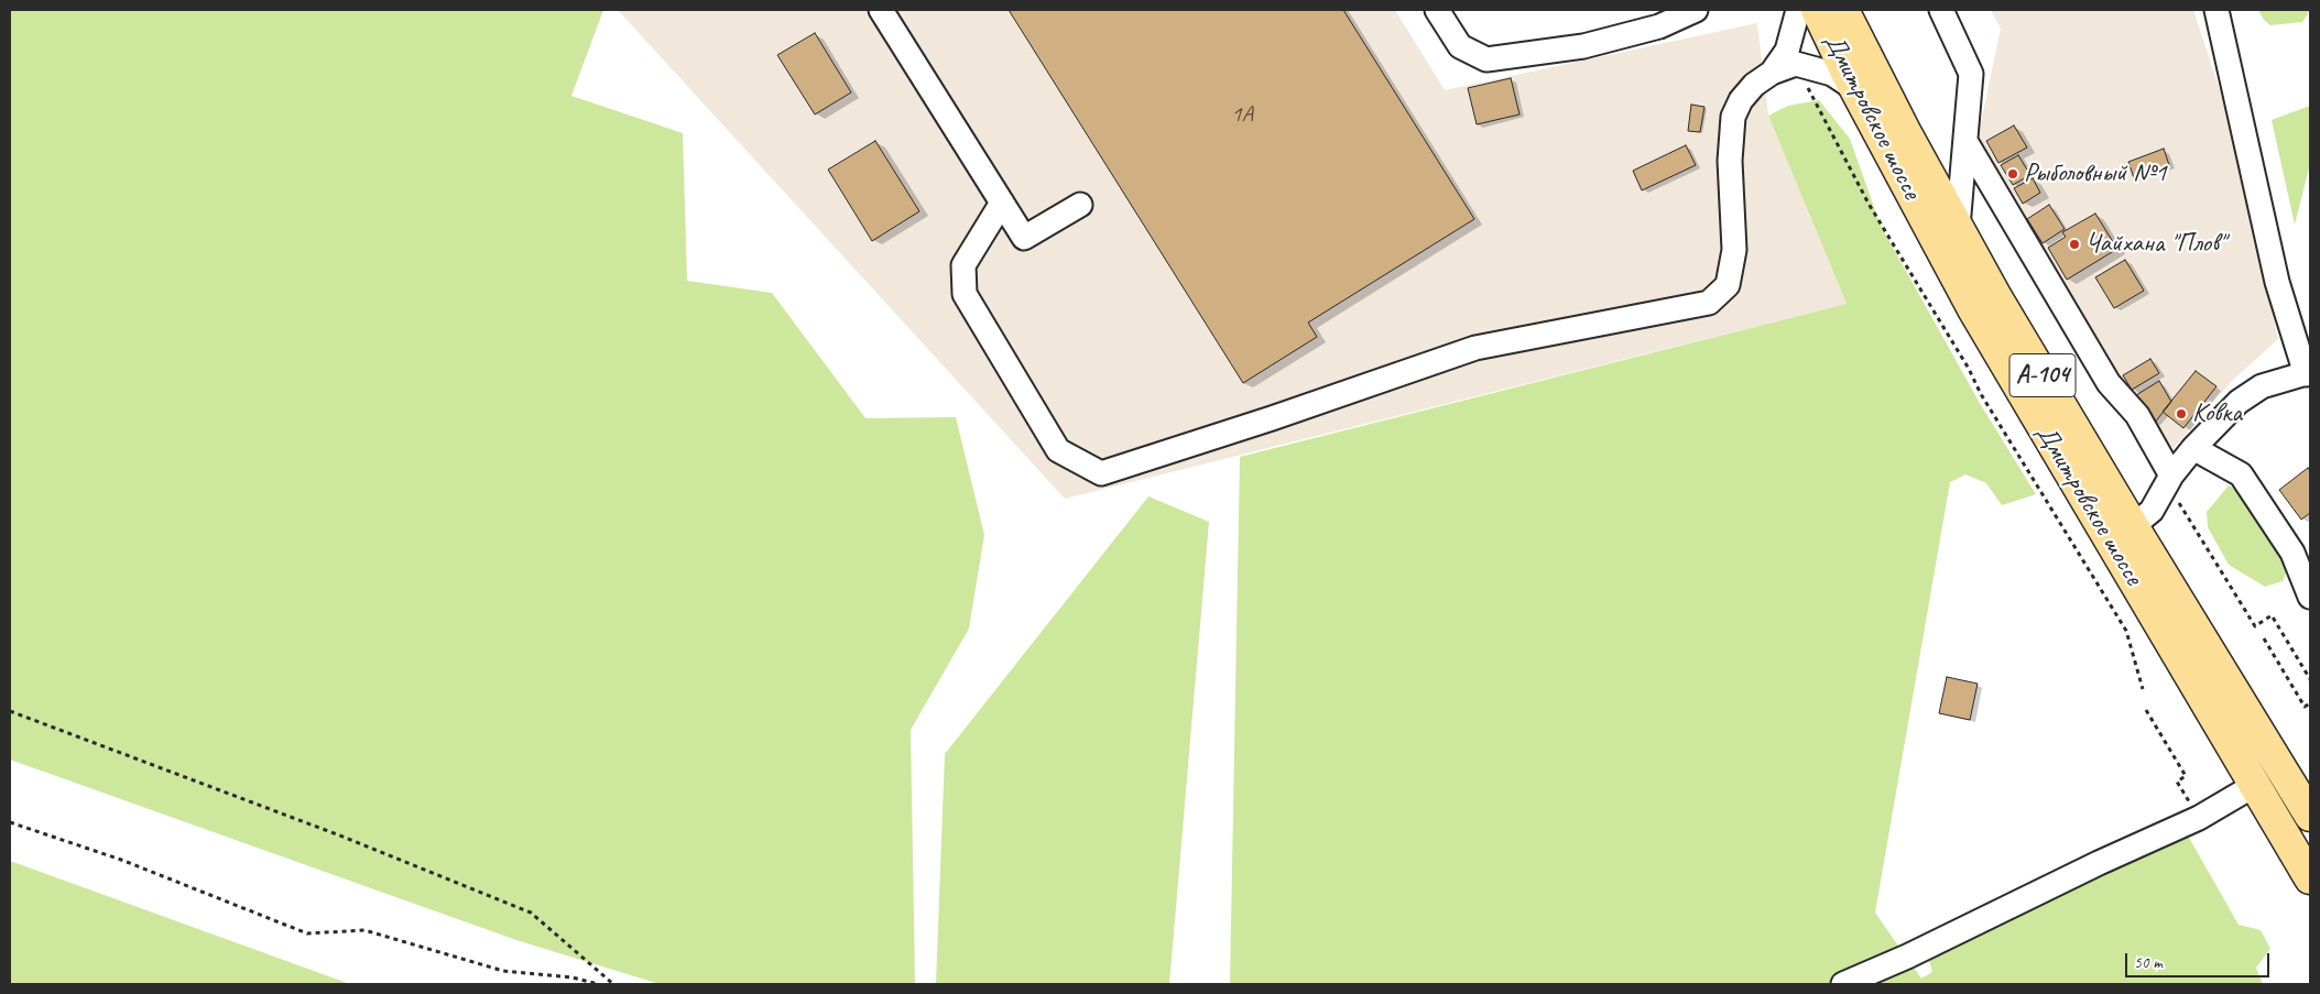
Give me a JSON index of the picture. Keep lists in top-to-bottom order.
{
  "streets": {
    "highway": ["Дмитровское шоссе", "А-104"]
  },
  "places": ["Рыболовный №1", "Чайхана \"Плов\"", "Ковка"],
  "house_numbers": ["1А"],
  "scale_bar": "50 m"
}
